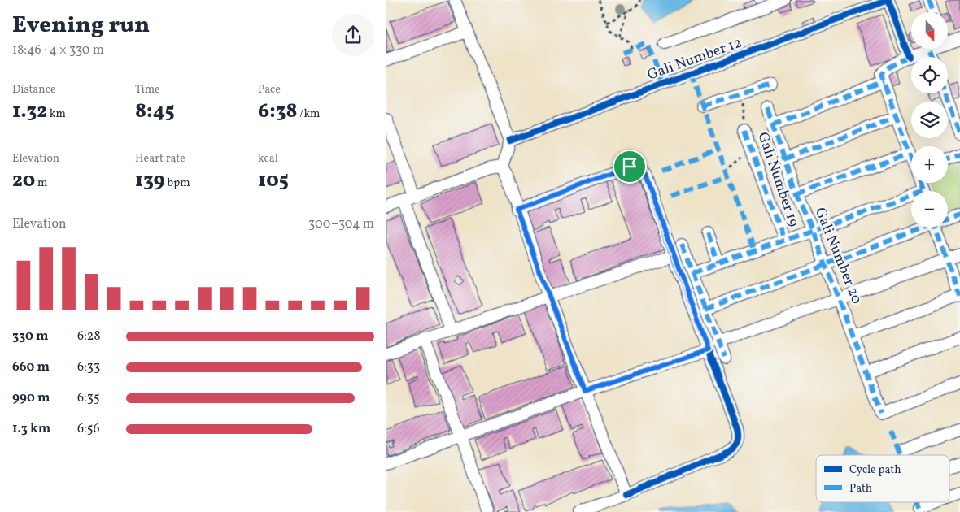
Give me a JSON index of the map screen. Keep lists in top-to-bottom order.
{
  "streets": {
    "street": ["Gali Number 12", "Gali Number 19", "Gali Number 20"]
  },
  "legend": ["Cycle path", "Path"],
  "north": "bottom",
  "page": {
    "heading": ["Evening run", "18:46 · 4 × 330 m"],
    "map_buttons": ["+", "−"],
    "stats": [
      ["Distance", "1.32 km"],
      ["Time", "8:45"],
      ["Pace", "6:38 /km"],
      ["Elevation", "20 m"],
      ["Heart rate", "139 bpm"],
      ["kcal", "105"]
    ],
    "chart": ["Elevation", "300–304 m"],
    "list": [
      {
        "name": "330 m",
        "note": "6:28"
      },
      {
        "name": "660 m",
        "note": "6:33"
      },
      {
        "name": "990 m",
        "note": "6:35"
      },
      {
        "name": "1.3 km",
        "note": "6:56"
      }
    ]
  }
}
